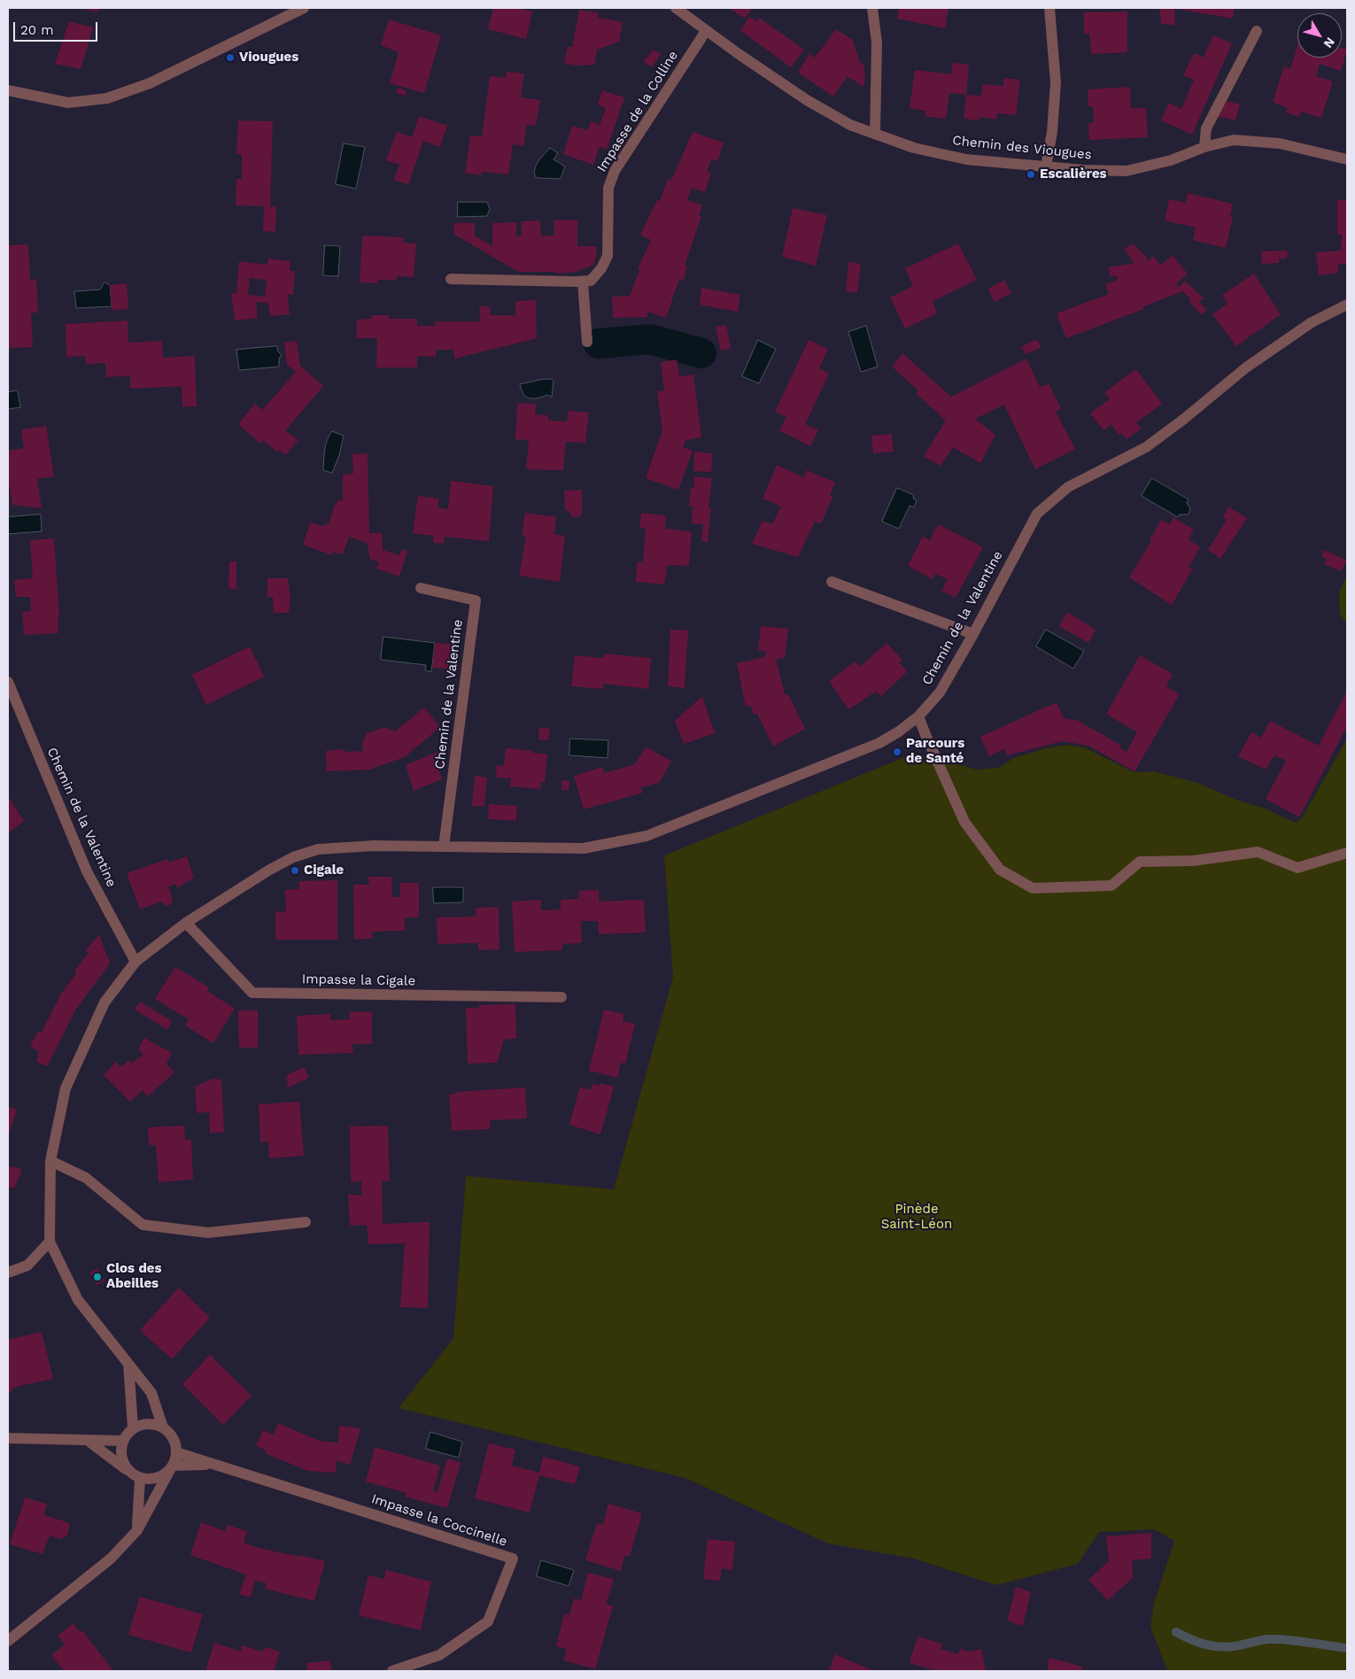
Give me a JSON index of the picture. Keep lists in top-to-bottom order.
{
  "streets": {
    "street": [
      "Impasse de la Colline",
      "Chemin des Viougues",
      "Chemin de la Valentine",
      "Impasse la Cigale",
      "Impasse la Coccinelle"
    ]
  },
  "crossings": [
    ["Impasse de la Colline", "Chemin des Viougues"],
    ["Chemin de la Valentine", "Impasse la Cigale"],
    ["Chemin de la Valentine", "Impasse la Coccinelle"]
  ],
  "parks": ["Pinède Saint-Léon"],
  "places": [
    "Viougues",
    "Escalières",
    "Parcours de Santé",
    "Cigale",
    "Clos des Abeilles"
  ],
  "scale_bar": "20 m",
  "north": "bottom right"
}
